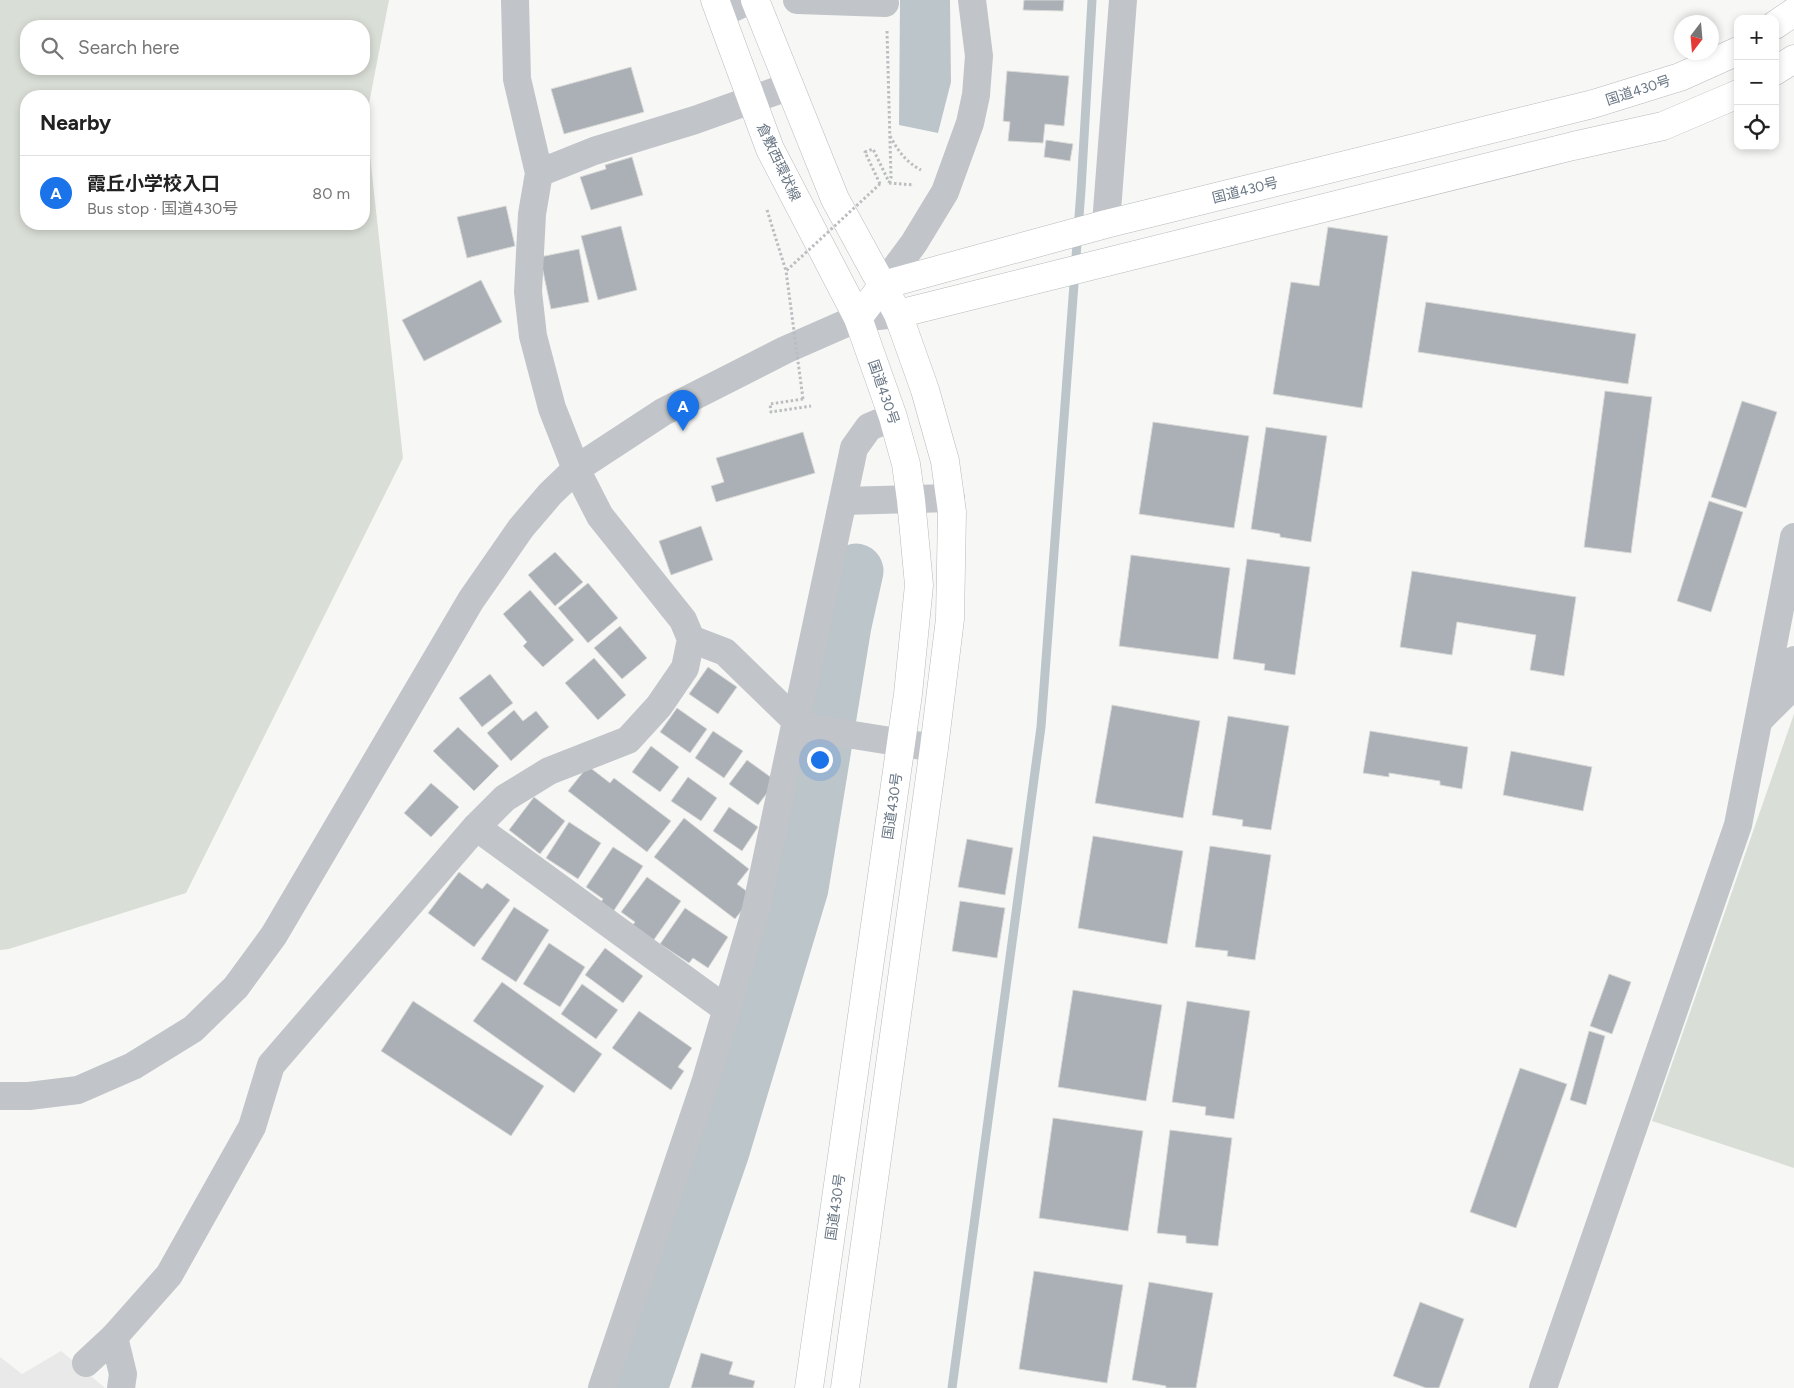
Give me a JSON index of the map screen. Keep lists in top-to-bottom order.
{
  "streets": {
    "main road": ["国道430号", "倉敷西環状線"]
  },
  "crossings": [
    ["国道430号", "倉敷西環状線"]
  ],
  "north": "bottom",
  "page": {
    "map_buttons": ["+", "−"],
    "search": "Search here",
    "heading": "Nearby",
    "list": [
      {
        "mark": "A",
        "name": "霞丘小学校入口",
        "note": "Bus stop · 国道430号",
        "value": "80 m"
      }
    ],
    "pins": "A"
  }
}
